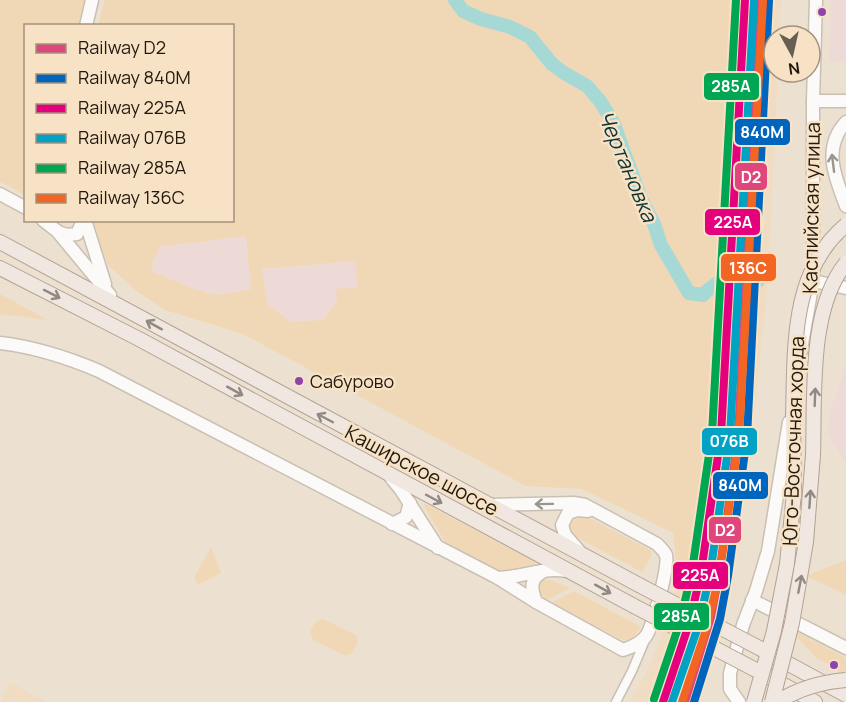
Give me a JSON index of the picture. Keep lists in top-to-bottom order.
{
  "streets": {
    "main road": ["Каспийская улица", "Юго-Восточная хорда", "Каширское шоссе"]
  },
  "water": ["Чертановка"],
  "places": ["Сабурово"],
  "lines": [
    "rail line D2",
    "rail line 840М",
    "rail line 225А",
    "rail line 076В",
    "rail line 285А",
    "rail line 136С"
  ],
  "legend": [
    "Railway D2",
    "Railway 840М",
    "Railway 225А",
    "Railway 076В",
    "Railway 285А",
    "Railway 136С"
  ],
  "north": "bottom"
}
